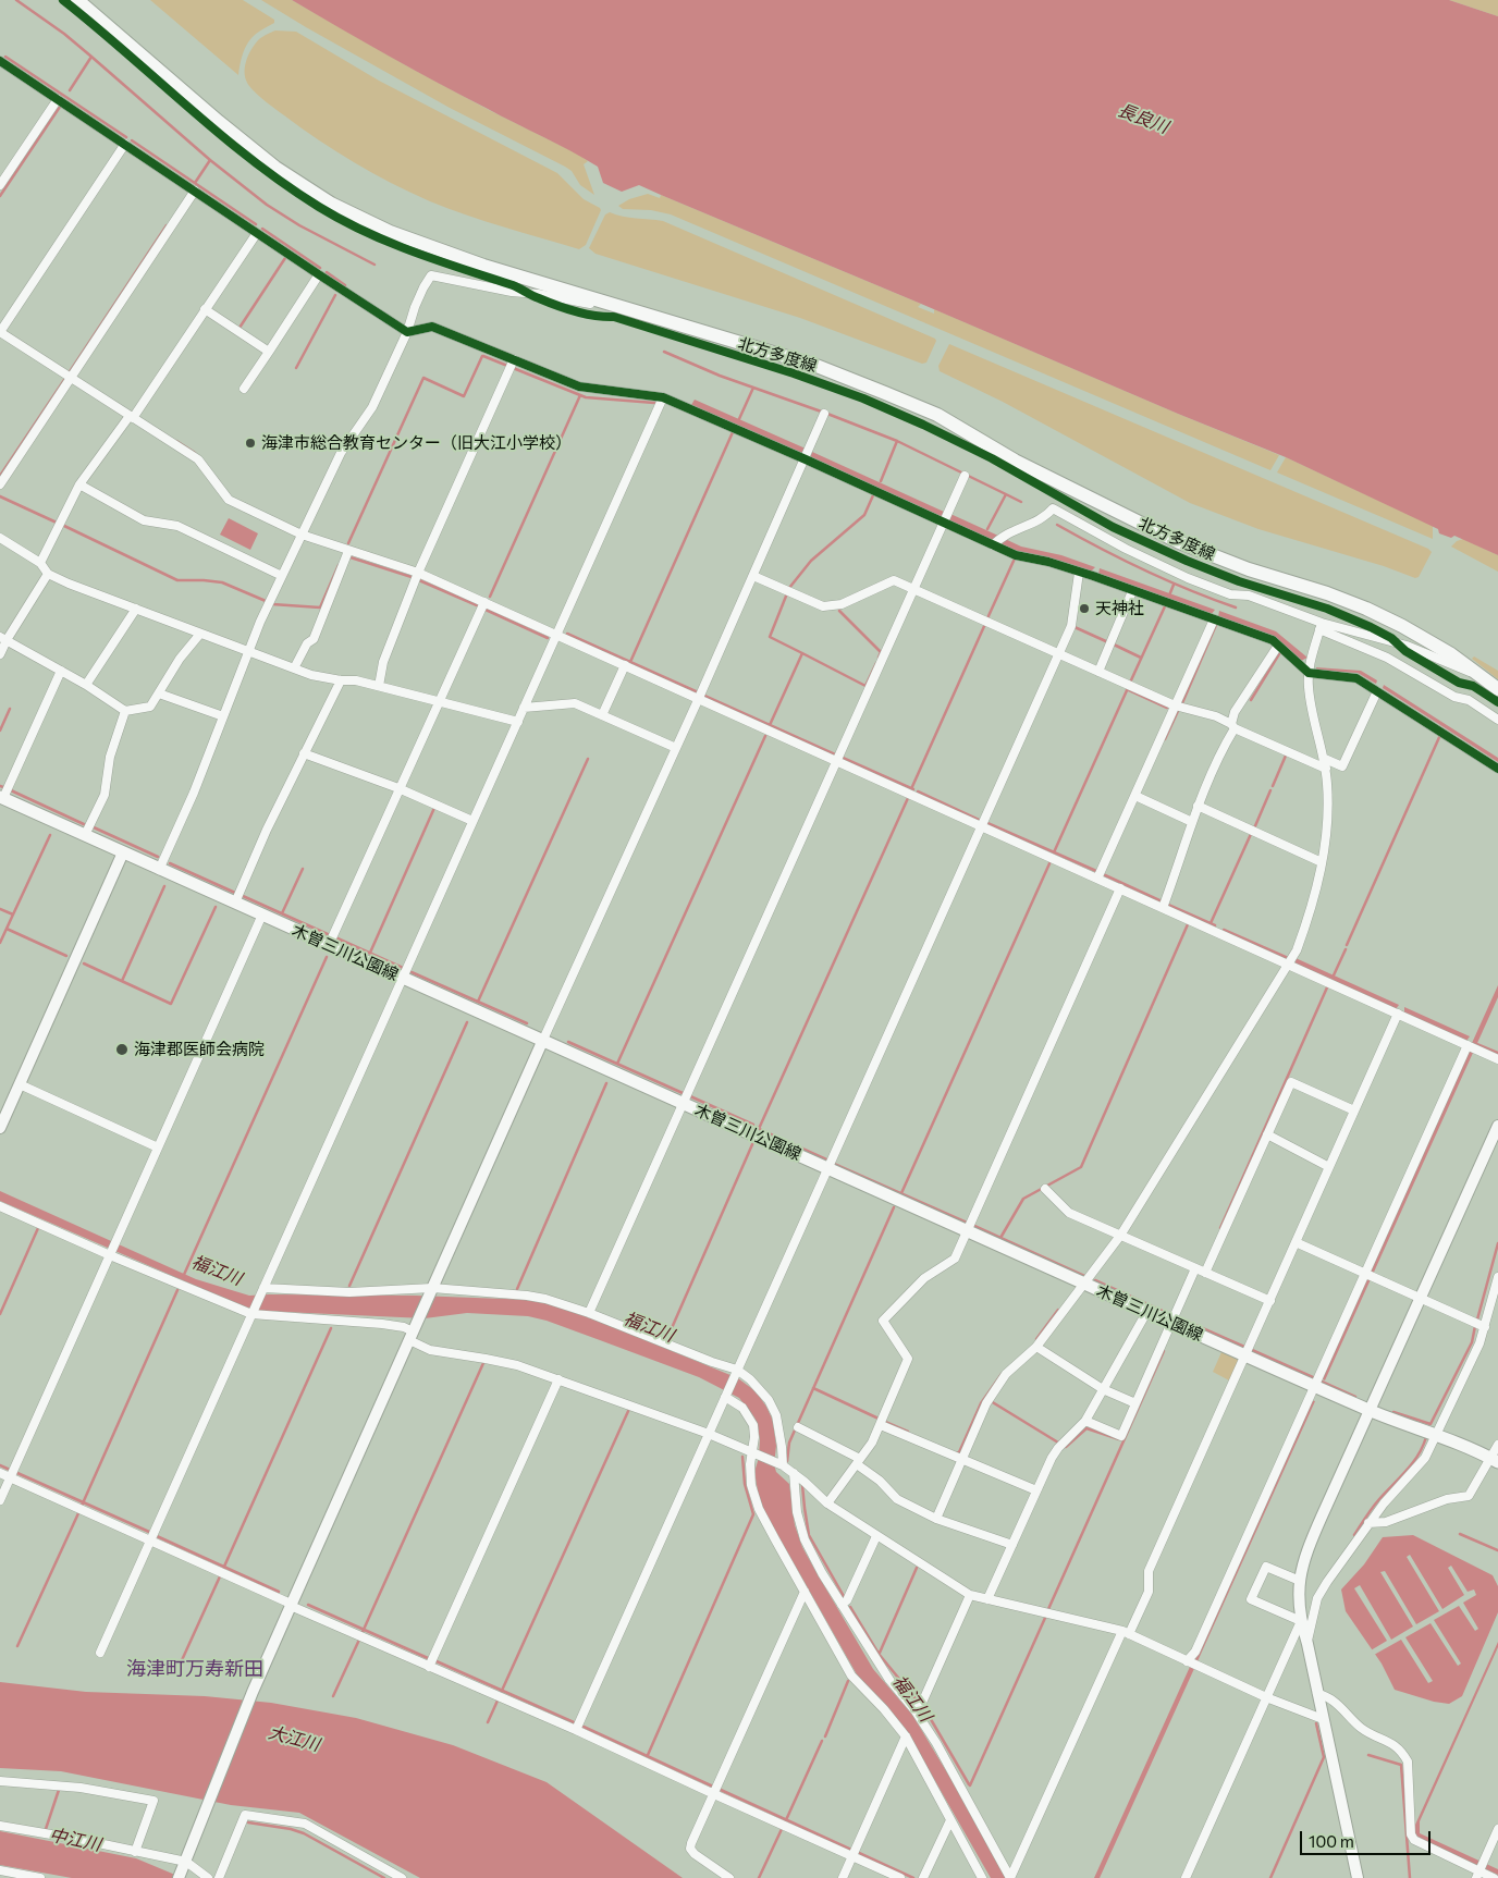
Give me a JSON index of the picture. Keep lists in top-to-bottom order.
{
  "streets": {
    "main road": ["北方多度線", "木曽三川公園線"]
  },
  "districts": ["海津町万寿新田"],
  "water": [
    "長良川",
    "福江川",
    "大江川",
    "中江川"
  ],
  "places": ["海津市総合教育センター（旧大江小学校）", "天神社", "海津郡医師会病院"],
  "scale_bar": "100 m"
}
